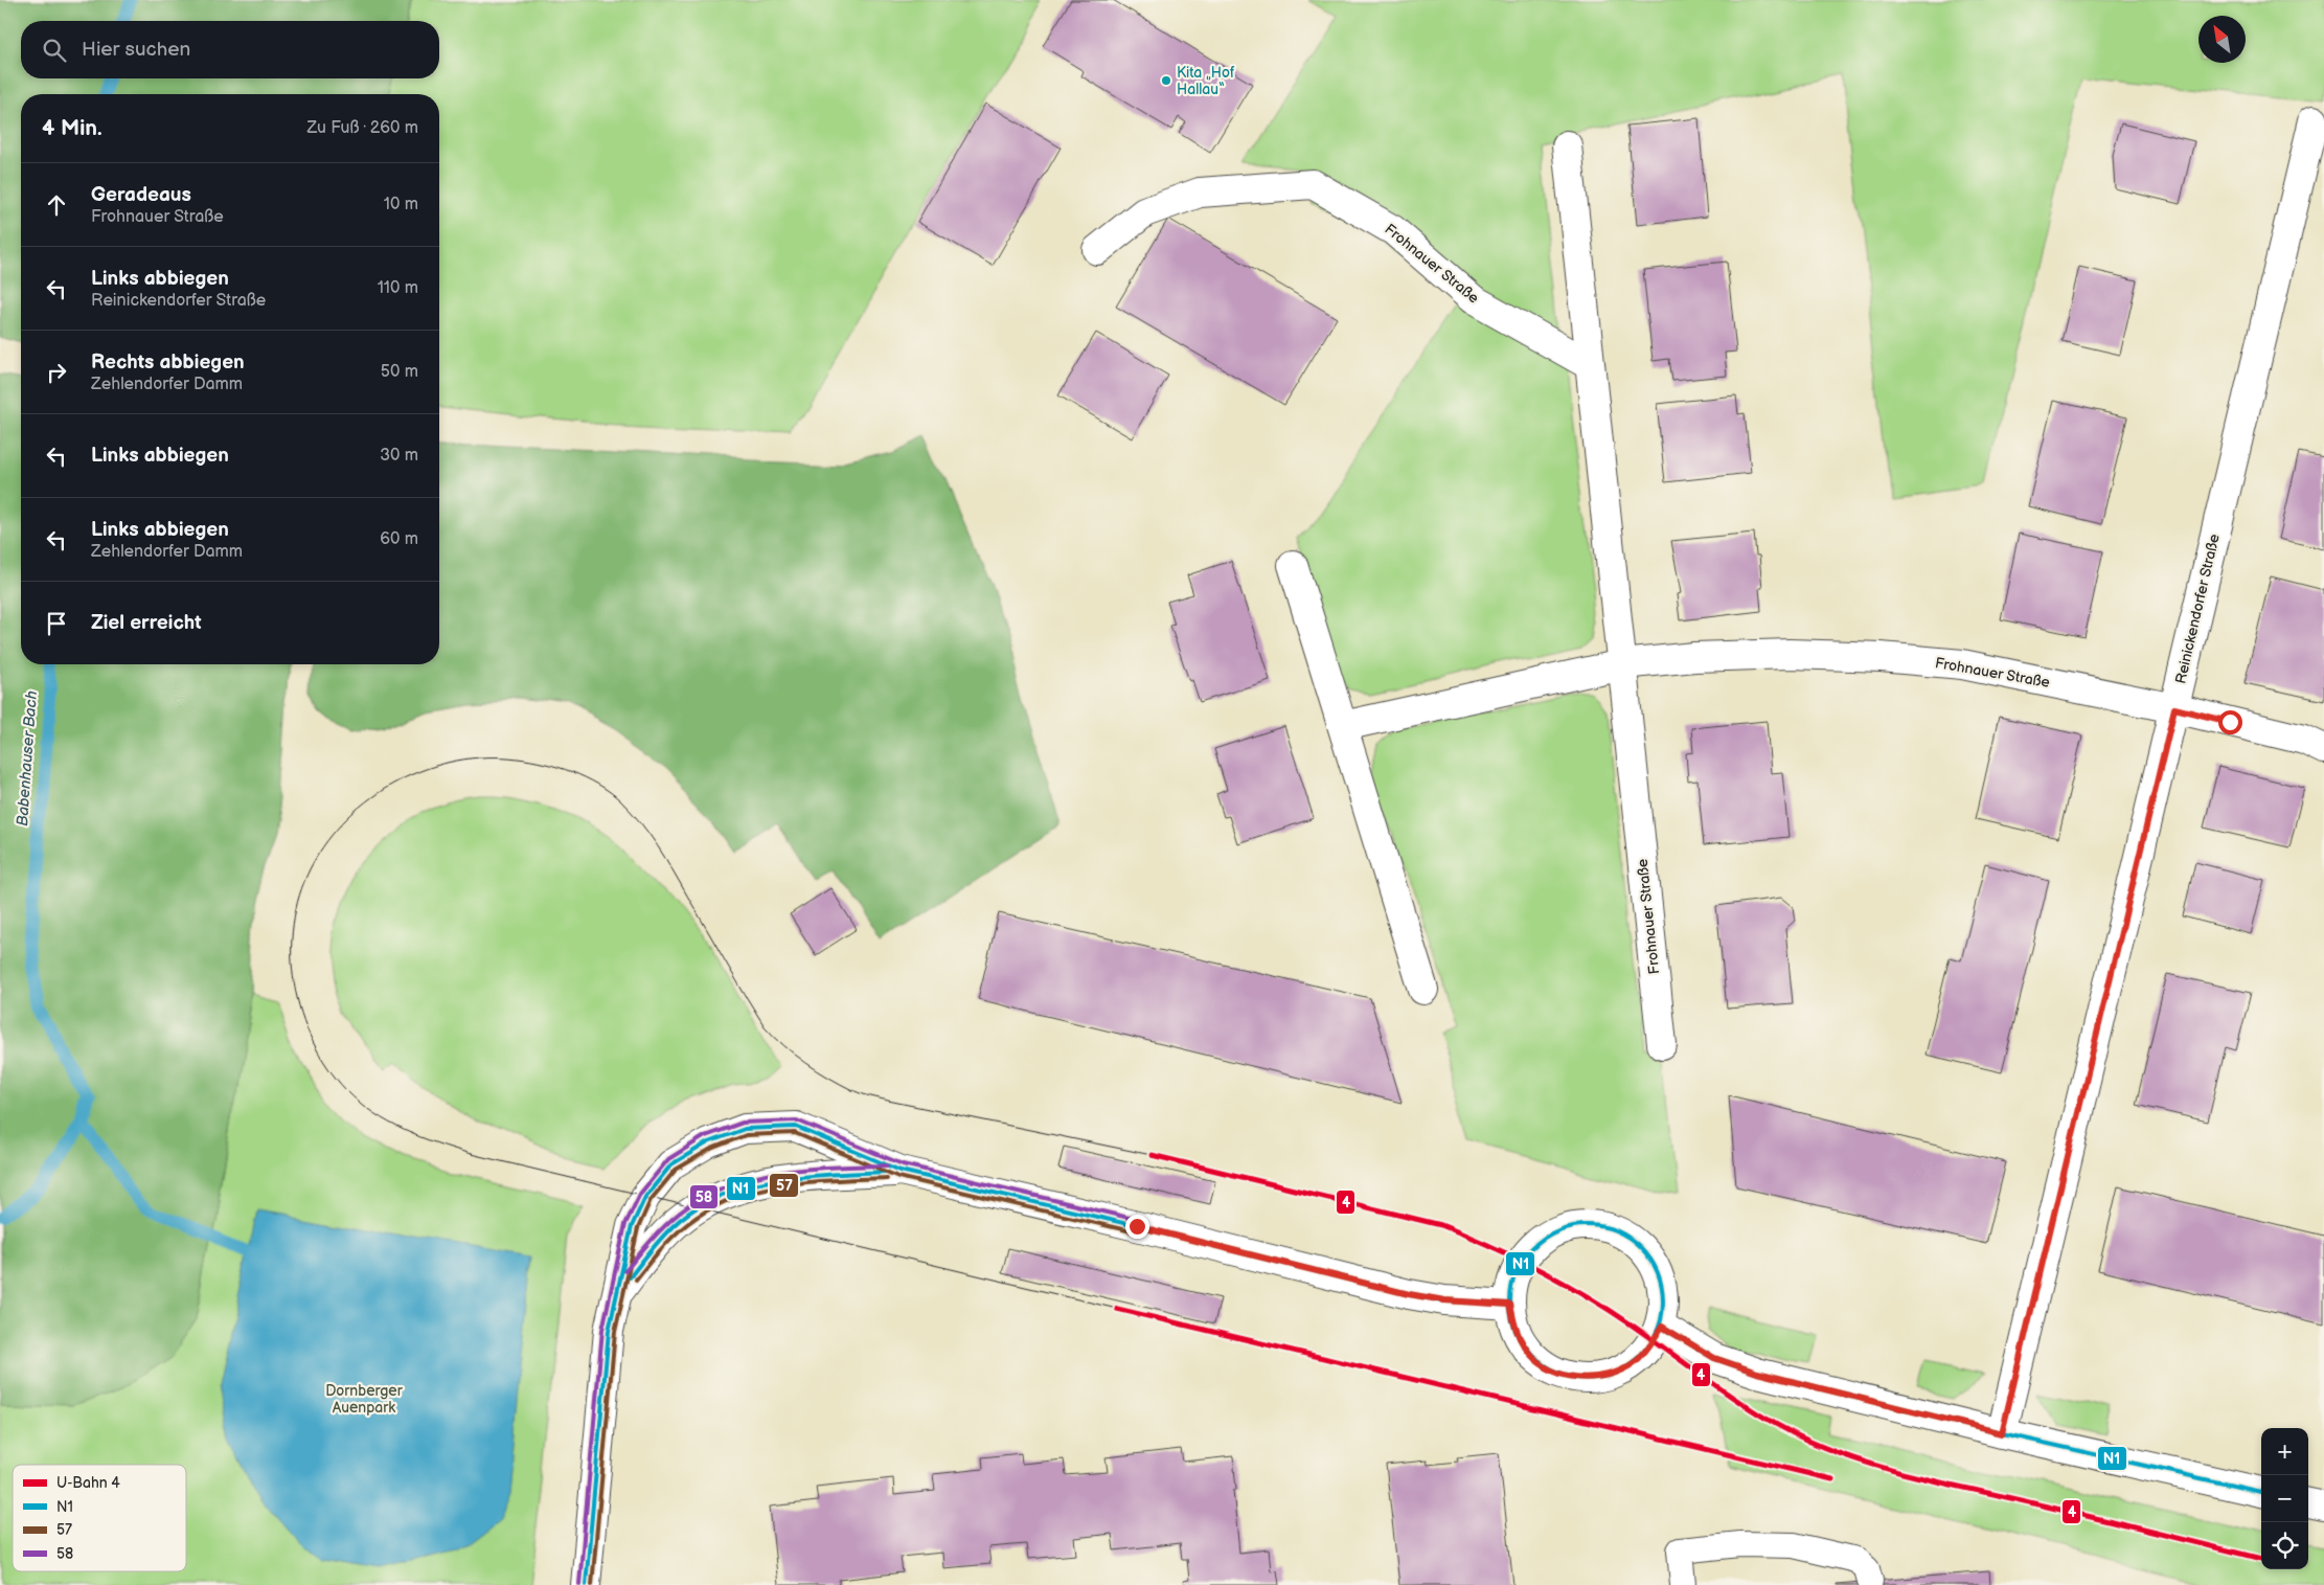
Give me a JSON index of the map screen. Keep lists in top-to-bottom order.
{
  "streets": {
    "street": ["Frohnauer Straße", "Reinickendorfer Straße"]
  },
  "crossings": [
    ["Frohnauer Straße", "Reinickendorfer Straße"]
  ],
  "water": ["Babenhauser Bach"],
  "parks": ["Dornberger Auenpark"],
  "places": ["Kita „Hof Hallau“"],
  "lines": [
    "transit line 58",
    "transit line N1",
    "transit line 57",
    "metro line 4"
  ],
  "legend": [
    "U-Bahn 4",
    "N1",
    "57",
    "58"
  ],
  "north": "top left",
  "page": {
    "search": "Hier suchen",
    "heading": ["4 Min.", "Zu Fuß · 260 m"],
    "list": [
      ["Geradeaus", "Frohnauer Straße", "10 m"],
      ["Links abbiegen", "Reinickendorfer Straße", "110 m"],
      ["Rechts abbiegen", "Zehlendorfer Damm", "50 m"],
      ["Links abbiegen", "30 m"],
      ["Links abbiegen", "Zehlendorfer Damm", "60 m"],
      "Ziel erreicht"
    ],
    "map_buttons": ["+", "−"]
  }
}
